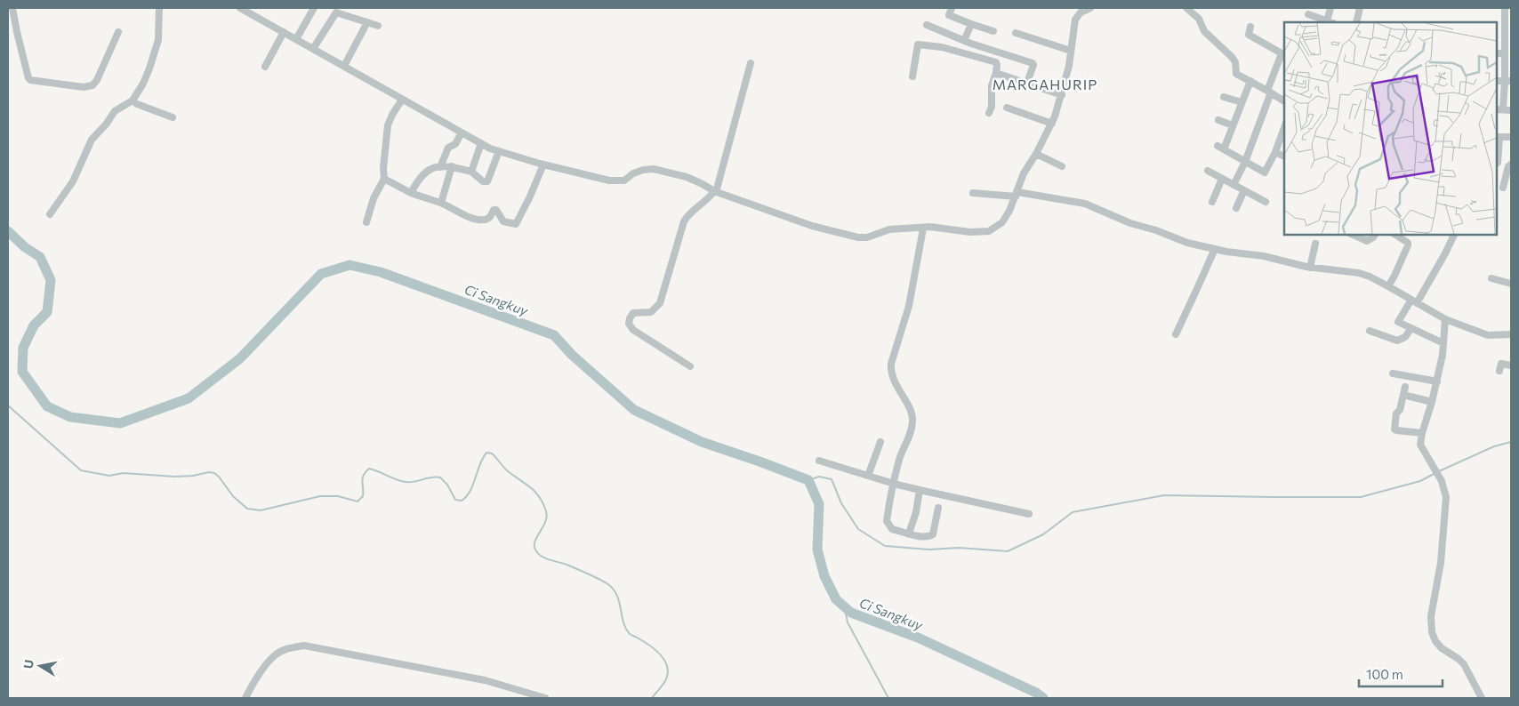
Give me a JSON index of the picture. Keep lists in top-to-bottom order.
{
  "districts": ["MARGAHURIP"],
  "water": ["Ci Sangkuy"],
  "scale_bar": "100 m",
  "north": "left"
}
